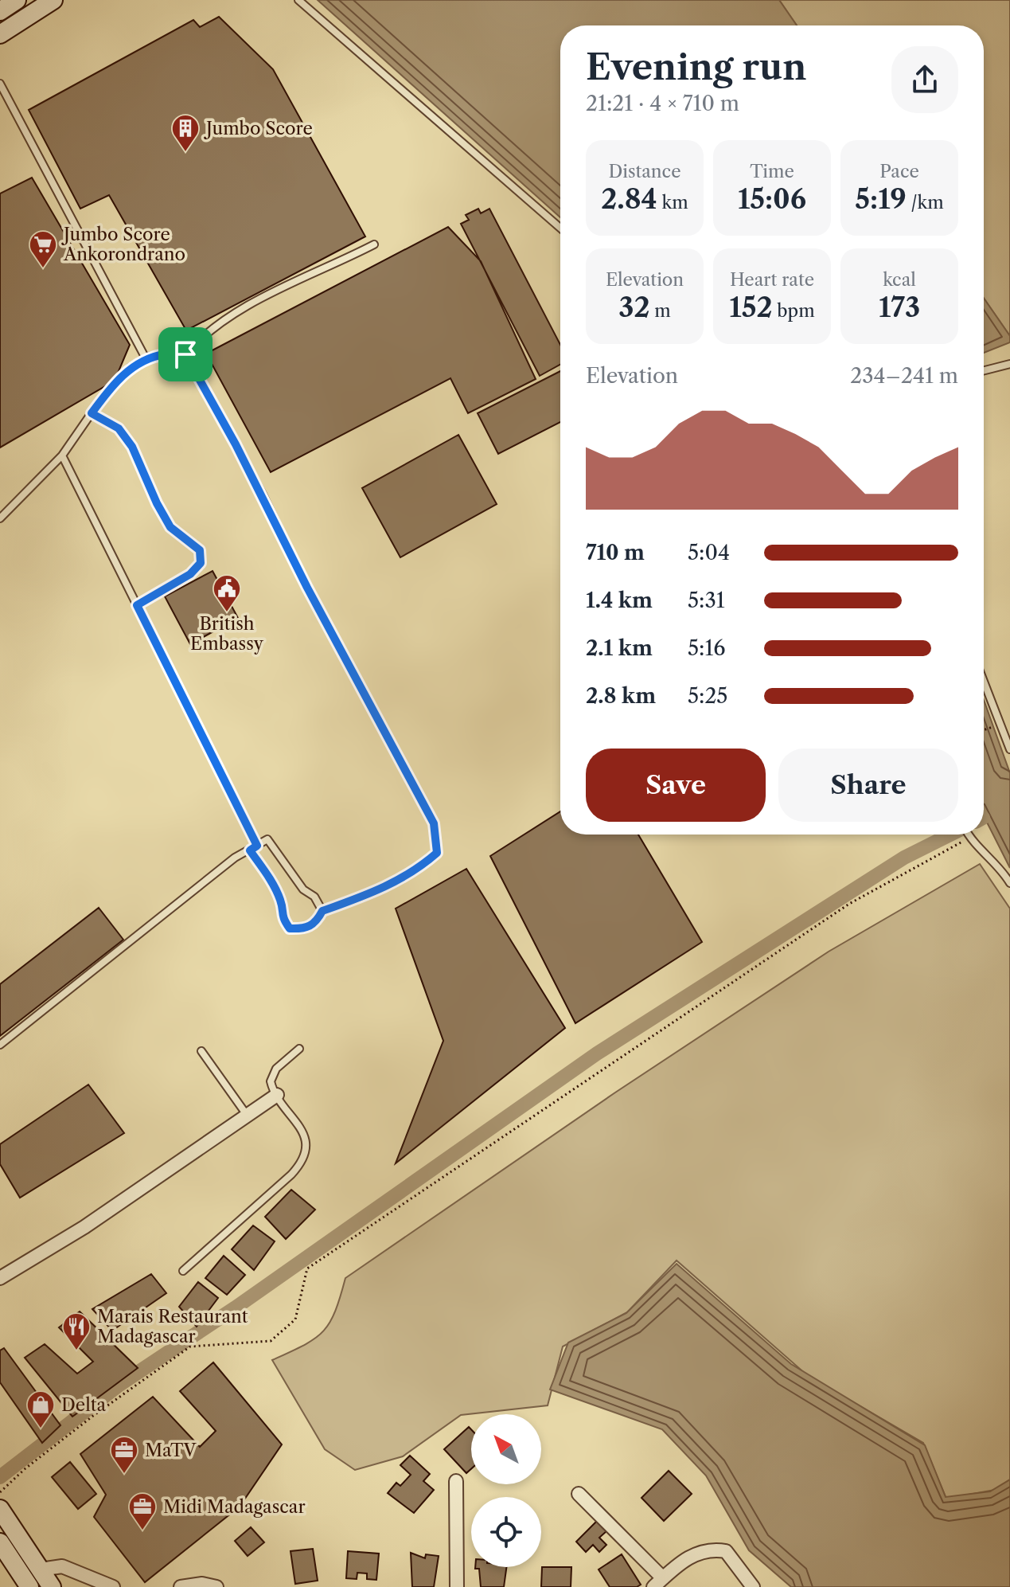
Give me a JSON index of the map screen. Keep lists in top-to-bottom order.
{
  "places": {
    "building": ["Jumbo Score"],
    "supermarket": ["Jumbo Score Ankorondrano"],
    "public building": ["British Embassy"],
    "restaurant": ["Marais Restaurant Madagascar"],
    "shop": ["Delta"],
    "office": ["MaTV", "Midi Madagascar"]
  },
  "north": "top left",
  "page": {
    "heading": ["Evening run", "21:21 · 4 × 710 m"],
    "stats": [
      ["Distance", "2.84 km"],
      ["Time", "15:06"],
      ["Pace", "5:19 /km"],
      ["Elevation", "32 m"],
      ["Heart rate", "152 bpm"],
      ["kcal", "173"]
    ],
    "chart": ["Elevation", "234–241 m"],
    "list": [
      {
        "name": "710 m",
        "note": "5:04"
      },
      {
        "name": "1.4 km",
        "note": "5:31"
      },
      {
        "name": "2.1 km",
        "note": "5:16"
      },
      {
        "name": "2.8 km",
        "note": "5:25"
      }
    ],
    "buttons": ["Save", "Share"]
  }
}
